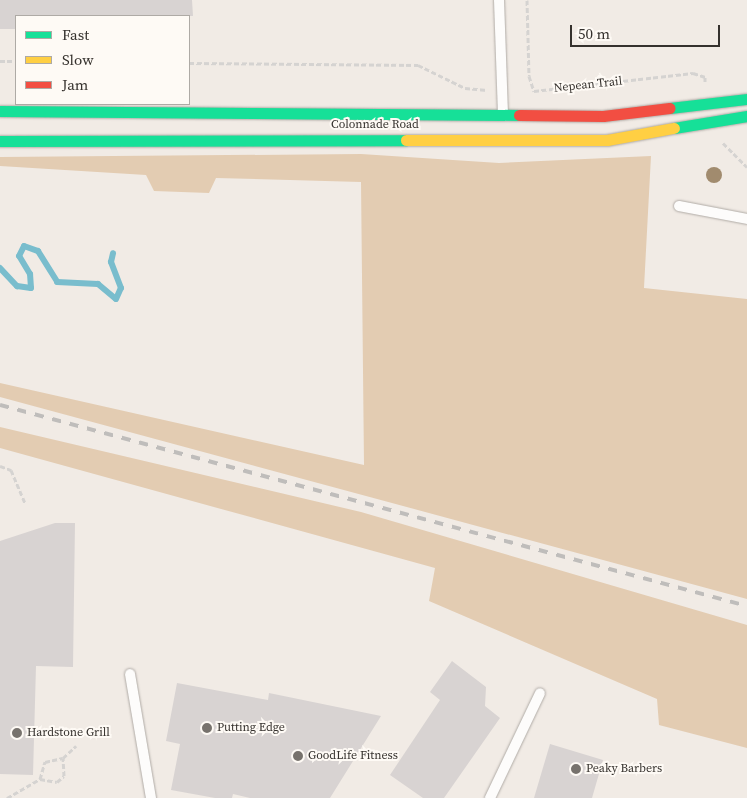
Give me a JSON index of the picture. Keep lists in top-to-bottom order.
{
  "streets": {
    "street": ["Colonnade Road"],
    "path": ["Nepean Trail"]
  },
  "crossings": [
    ["Nepean Trail", "Colonnade Road"]
  ],
  "places": [
    "Putting Edge",
    "Hardstone Grill",
    "GoodLife Fitness",
    "Peaky Barbers"
  ],
  "legend": ["Fast", "Slow", "Jam"],
  "scale_bar": "50 m"
}
